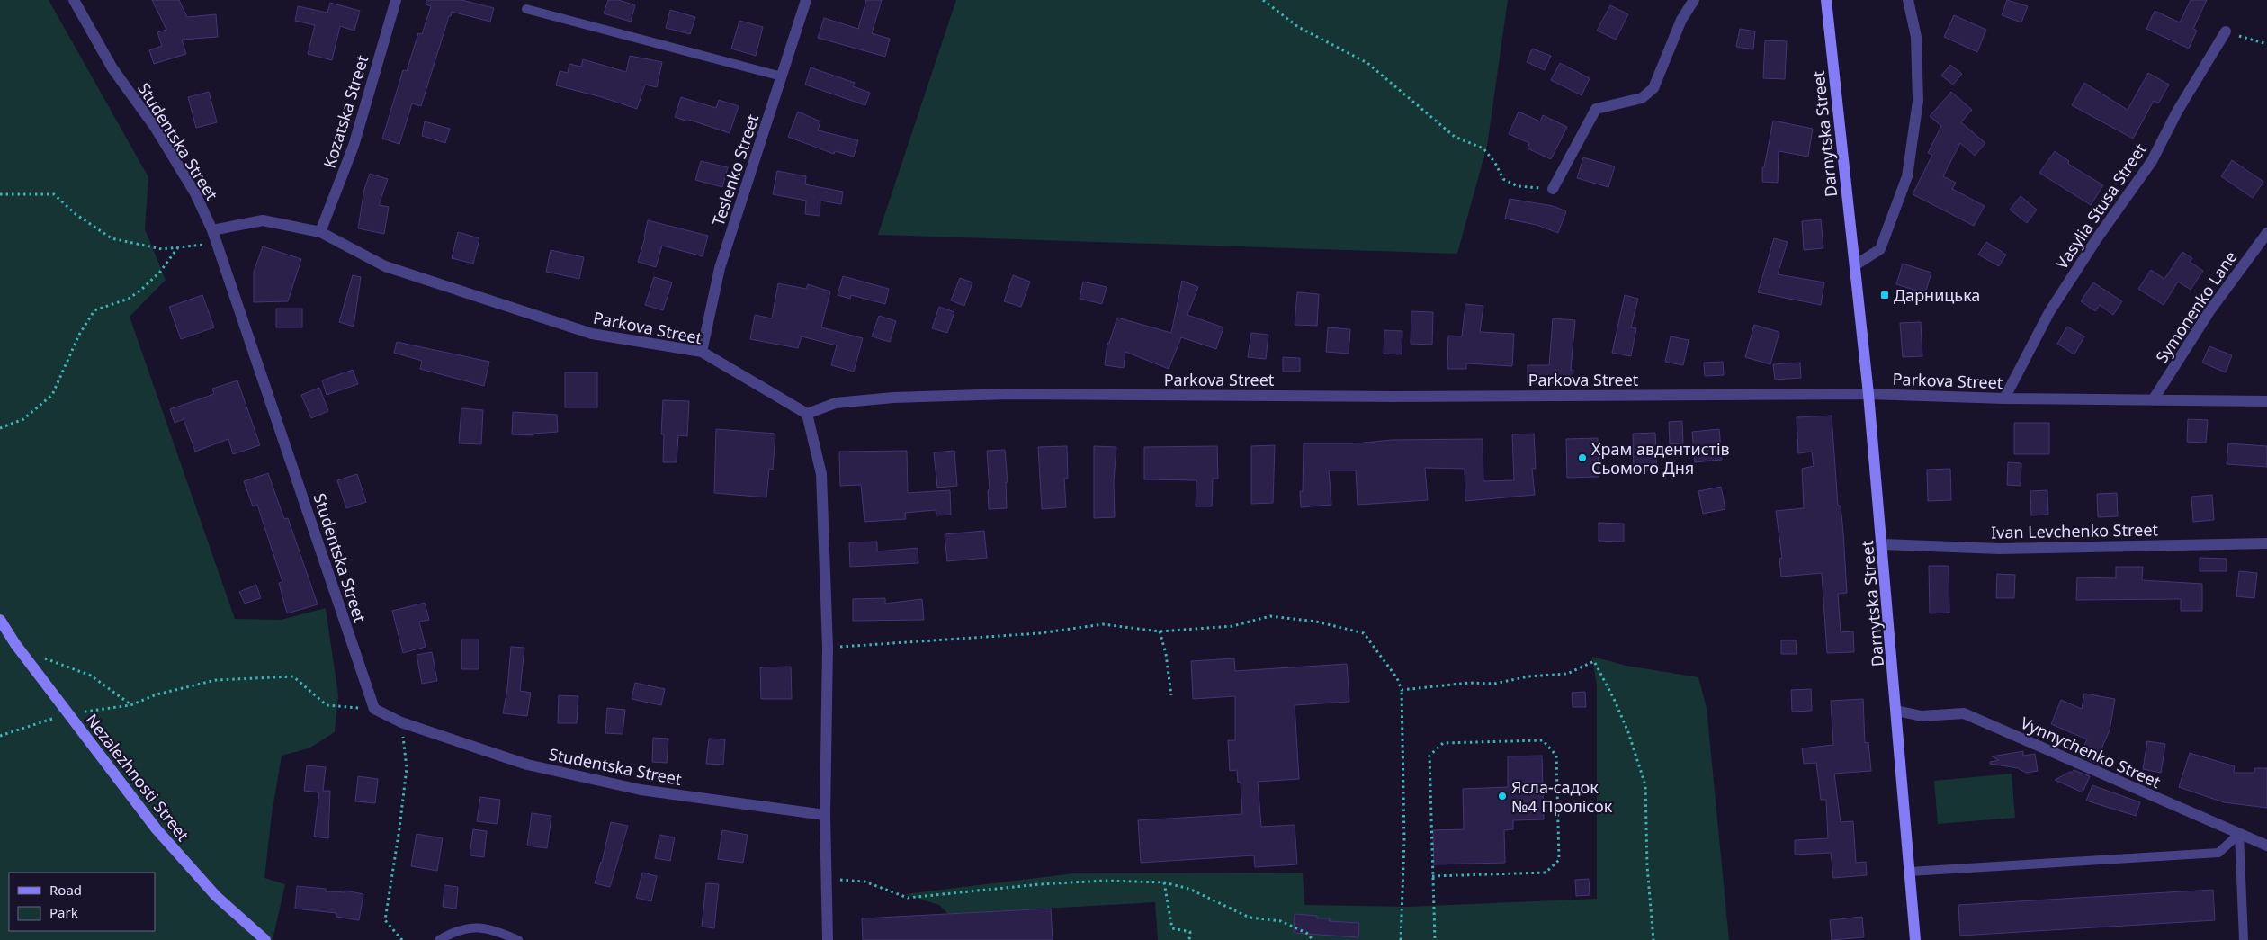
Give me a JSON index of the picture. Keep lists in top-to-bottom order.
{
  "streets": {
    "street": [
      "Kozatska Street",
      "Darnytska Street",
      "Studentska Street",
      "Teslenko Street",
      "Vasylia Stusa Street",
      "Symonenko Lane",
      "Parkova Street",
      "Ivan Levchenko Street",
      "Vynnychenko Street",
      "Nezalezhnosti Street"
    ]
  },
  "crossings": [
    ["Kozatska Street", "Parkova Street"],
    ["Darnytska Street", "Parkova Street"],
    ["Darnytska Street", "Ivan Levchenko Street"],
    ["Darnytska Street", "Vynnychenko Street"],
    ["Studentska Street", "Parkova Street"],
    ["Teslenko Street", "Parkova Street"],
    ["Vasylia Stusa Street", "Parkova Street"],
    ["Symonenko Lane", "Parkova Street"]
  ],
  "places": {
    "transit": ["Дарницька"],
    "other": ["Храм авдентистів Сьомого Дня", "Ясла-садок №4 Пролісок"]
  },
  "legend": ["Road", "Park"]
}
